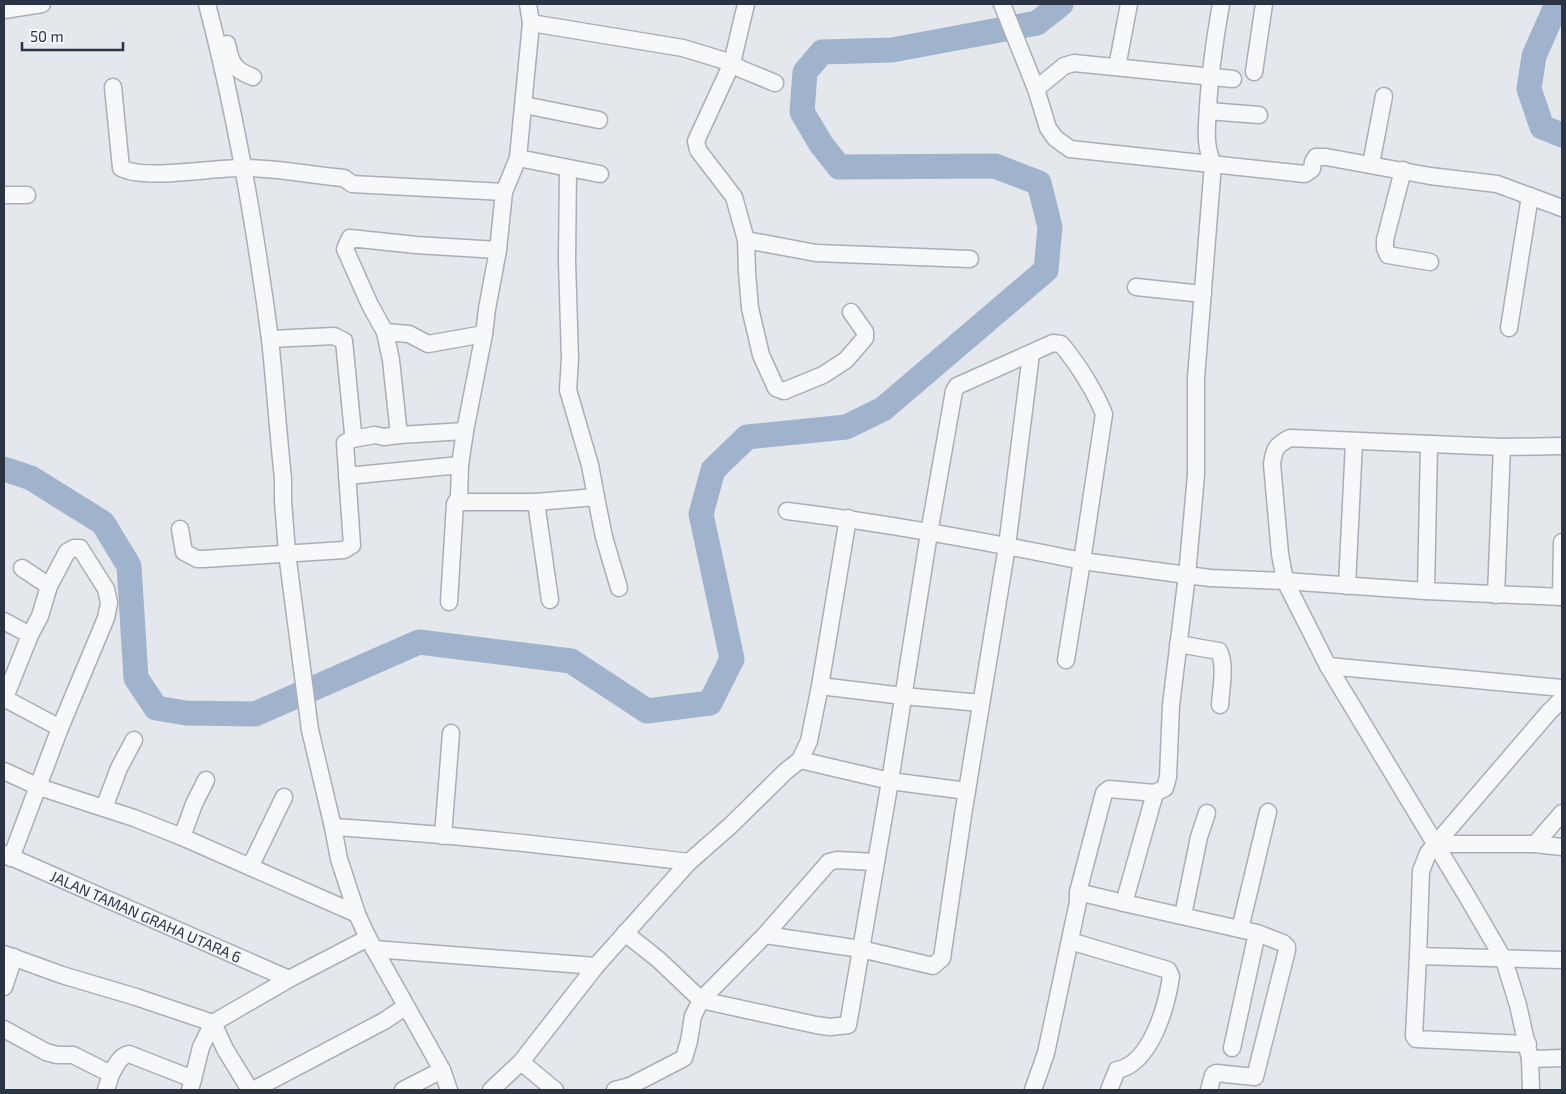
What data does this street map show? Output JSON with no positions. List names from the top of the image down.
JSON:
{
  "streets": {
    "street": ["JALAN TAMAN GRAHA UTARA 6"]
  },
  "scale_bar": "50 m"
}
